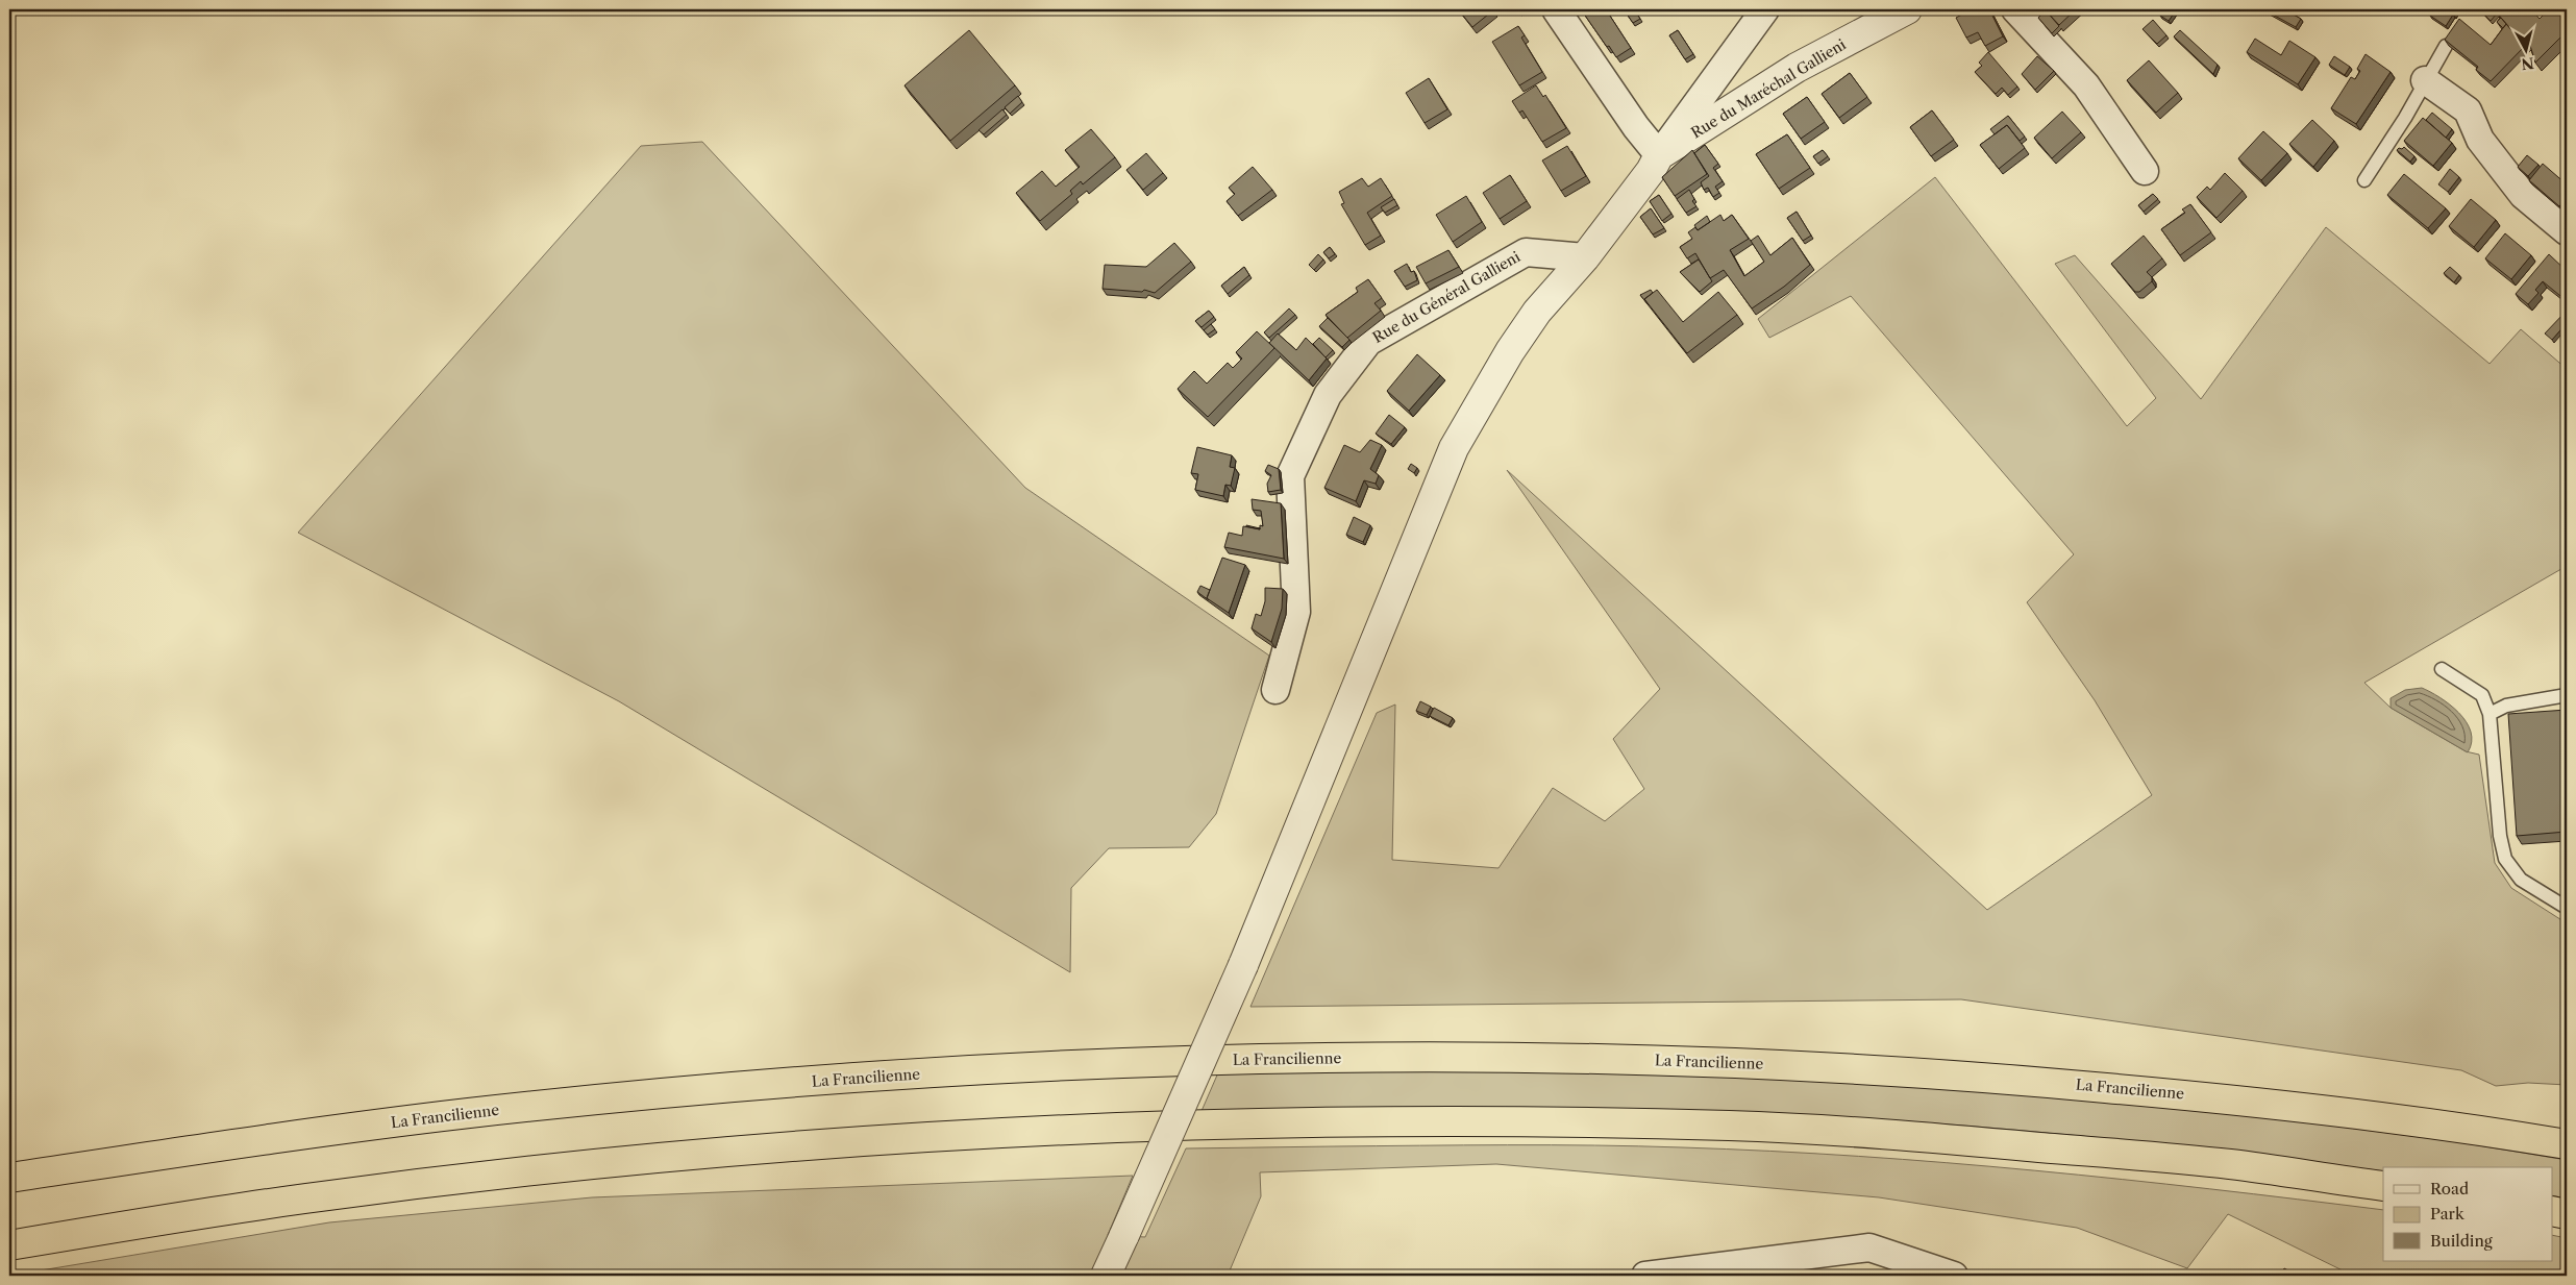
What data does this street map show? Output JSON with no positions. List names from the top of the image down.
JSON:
{
  "streets": {
    "highway": ["La Francilienne"],
    "street": ["Rue du Maréchal Gallieni", "Rue du Général Gallieni"]
  },
  "legend": ["Road", "Park", "Building"],
  "north": "bottom"
}
